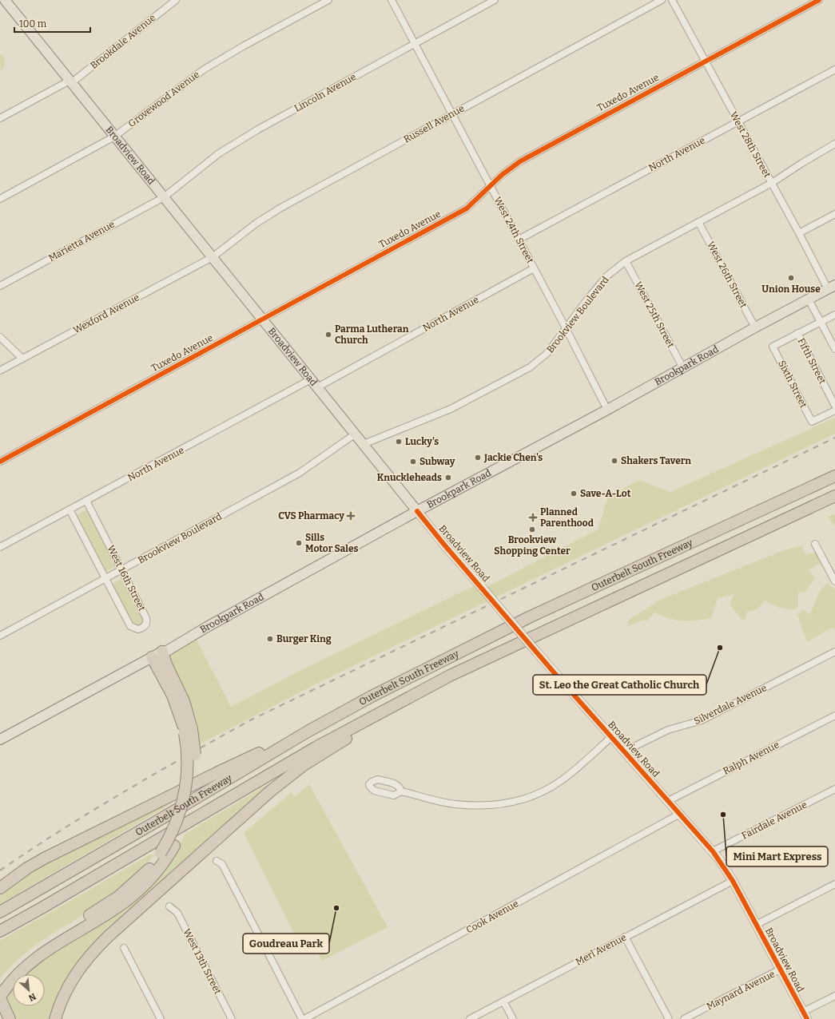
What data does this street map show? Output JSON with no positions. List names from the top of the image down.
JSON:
{
  "streets": {
    "highway": ["Outerbelt South Freeway"],
    "main road": ["Broadview Road", "Brookpark Road"],
    "street": [
      "Brookdale Avenue",
      "Lincoln Avenue",
      "Tuxedo Avenue",
      "Grovewood Avenue",
      "Russell Avenue",
      "West 28th Street",
      "North Avenue",
      "West 24th Street",
      "Marietta Avenue",
      "West 26th Street",
      "Wexford Avenue",
      "Brookview Boulevard",
      "West 25th Street",
      "Fifth Street",
      "Sixth Street",
      "West 16th Street",
      "Silverdale Avenue",
      "Ralph Avenue",
      "Fairdale Avenue",
      "Cook Avenue",
      "Merl Avenue",
      "West 13th Street",
      "Maynard Avenue"
    ]
  },
  "crossings": [
    ["Brookdale Avenue", "Broadview Road"],
    ["Lincoln Avenue", "Broadview Road"],
    ["Lincoln Avenue", "West 24th Street"],
    ["Lincoln Avenue", "Marietta Avenue"],
    ["Tuxedo Avenue", "West 28th Street"],
    ["Tuxedo Avenue", "Broadview Road"],
    ["Tuxedo Avenue", "West 24th Street"],
    ["Grovewood Avenue", "Broadview Road"],
    ["Russell Avenue", "Broadview Road"],
    ["Russell Avenue", "West 24th Street"],
    ["Russell Avenue", "Wexford Avenue"],
    ["West 28th Street", "North Avenue"],
    ["West 28th Street", "Brookview Boulevard"],
    ["West 28th Street", "Brookpark Road"],
    ["North Avenue", "Broadview Road"],
    ["North Avenue", "West 24th Street"],
    ["North Avenue", "West 16th Street"],
    ["Broadview Road", "Marietta Avenue"],
    ["Broadview Road", "Wexford Avenue"],
    ["Broadview Road", "Brookview Boulevard"],
    ["Broadview Road", "Brookpark Road"],
    ["Broadview Road", "Silverdale Avenue"],
    ["Broadview Road", "Ralph Avenue"],
    ["Broadview Road", "Fairdale Avenue"],
    ["Broadview Road", "Cook Avenue"],
    ["Broadview Road", "Merl Avenue"],
    ["Broadview Road", "Maynard Avenue"],
    ["West 24th Street", "Brookview Boulevard"],
    ["West 24th Street", "Brookpark Road"],
    ["West 26th Street", "Brookview Boulevard"],
    ["West 26th Street", "Brookpark Road"],
    ["Brookview Boulevard", "West 25th Street"],
    ["Brookview Boulevard", "West 16th Street"],
    ["West 25th Street", "Brookpark Road"],
    ["Fifth Street", "Sixth Street"]
  ],
  "places": {
    "other": [
      "Union House",
      "Parma Lutheran Church",
      "Lucky's",
      "Jackie Chen's",
      "Shakers Tavern",
      "Subway",
      "Knuckleheads",
      "Save-A-Lot",
      "Brookview Shopping Center",
      "Sills Motor Sales",
      "Burger King",
      "St. Leo the Great Catholic Church",
      "Mini Mart Express",
      "Goudreau Park"
    ],
    "health": ["CVS Pharmacy", "Planned Parenthood"]
  },
  "scale_bar": "100 m",
  "north": "bottom right"
}
